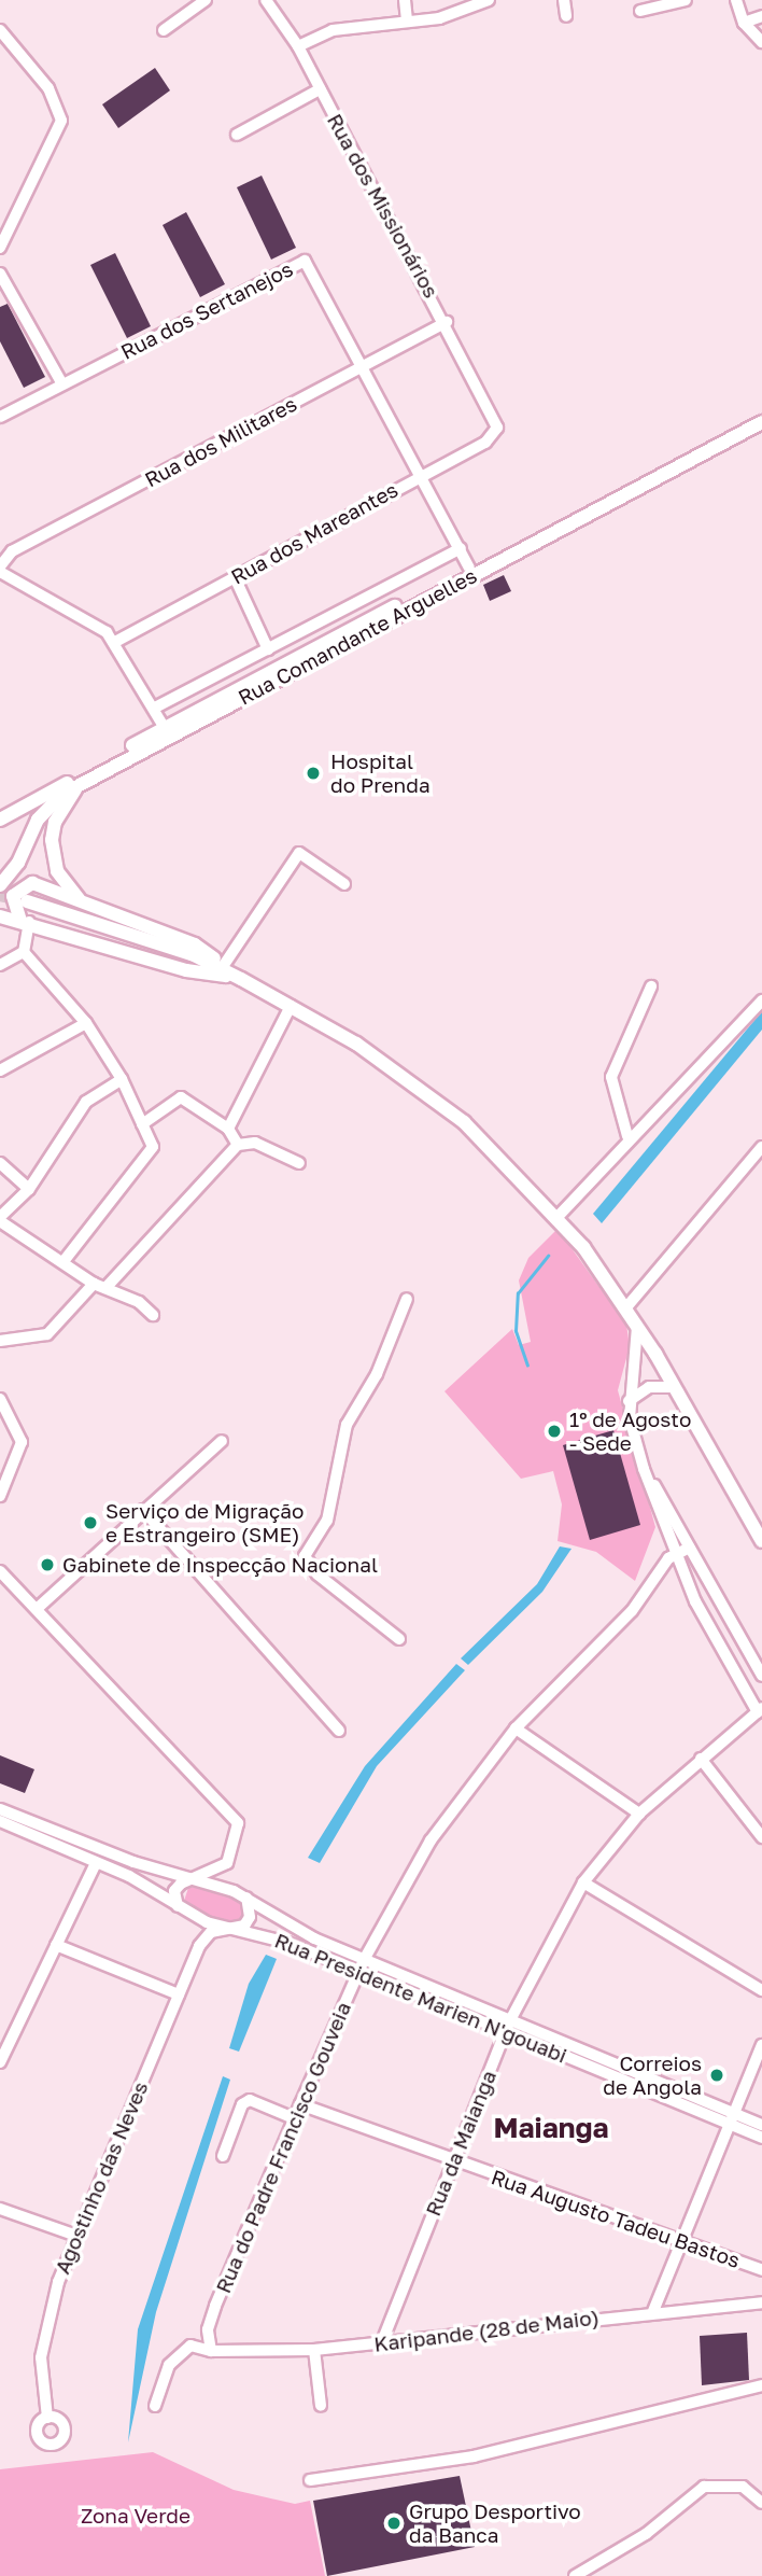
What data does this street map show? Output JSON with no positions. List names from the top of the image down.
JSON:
{
  "streets": {
    "main road": ["Rua Comandante Arguelles"],
    "street": [
      "Rua dos Missionários",
      "Rua dos Sertanejos",
      "Rua dos Militares",
      "Rua dos Mareantes",
      "Rua Presidente Marien N'gouabi",
      "Rua da Maianga",
      "Rua do Padre Francisco Gouveia",
      "Agostinho das Neves",
      "Rua Augusto Tadeu Bastos",
      "Karipande (28 de Maio)"
    ]
  },
  "crossings": [
    ["Rua dos Missionários", "Rua dos Militares"],
    ["Rua dos Missionários", "Rua dos Mareantes"],
    ["Rua dos Sertanejos", "Rua dos Militares"],
    ["Rua dos Sertanejos", "Rua dos Mareantes"],
    ["Rua dos Sertanejos", "Rua Comandante Arguelles"],
    ["Rua Presidente Marien N'gouabi", "Rua da Maianga"],
    ["Rua Presidente Marien N'gouabi", "Rua do Padre Francisco Gouveia"],
    ["Rua da Maianga", "Rua Augusto Tadeu Bastos"],
    ["Rua da Maianga", "Karipande (28 de Maio)"],
    ["Rua do Padre Francisco Gouveia", "Rua Augusto Tadeu Bastos"],
    ["Rua do Padre Francisco Gouveia", "Karipande (28 de Maio)"]
  ],
  "districts": ["Maianga"],
  "parks": ["Zona Verde"],
  "places": [
    "Hospital do Prenda",
    "1º de Agosto - Sede",
    "Serviço de Migração e Estrangeiro (SME)",
    "Gabinete de Inspecção Nacional",
    "Correios de Angola",
    "Grupo Desportivo da Banca"
  ]
}
